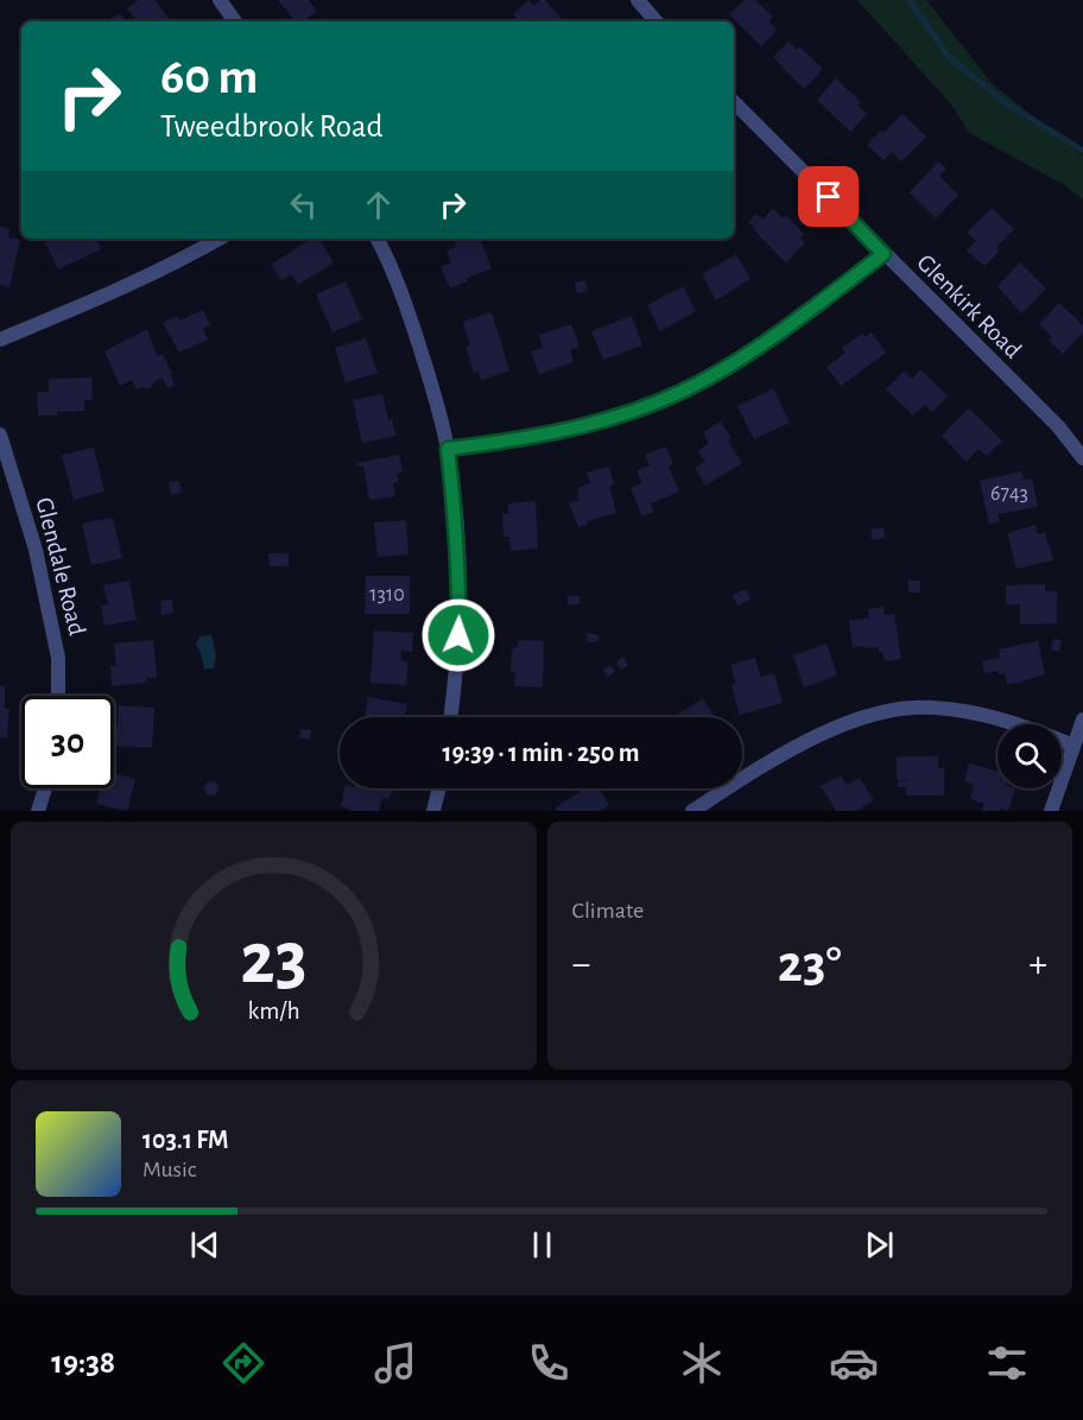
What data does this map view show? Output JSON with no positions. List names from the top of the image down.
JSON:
{
  "streets": {
    "street": ["Glenkirk Road", "Glendale Road"]
  },
  "house_numbers": ["6743", "1310"],
  "page": {
    "turn": ["60 m", "Tweedbrook Road"],
    "limit": "30",
    "trip": "19:39 · 1 min · 250 m",
    "tile": "Climate",
    "heat": ["−", "23°", "+"],
    "song": ["103.1 FM", "Music"],
    "tabs": "19:38",
    "gauge": ["23", "km/h"]
  }
}
